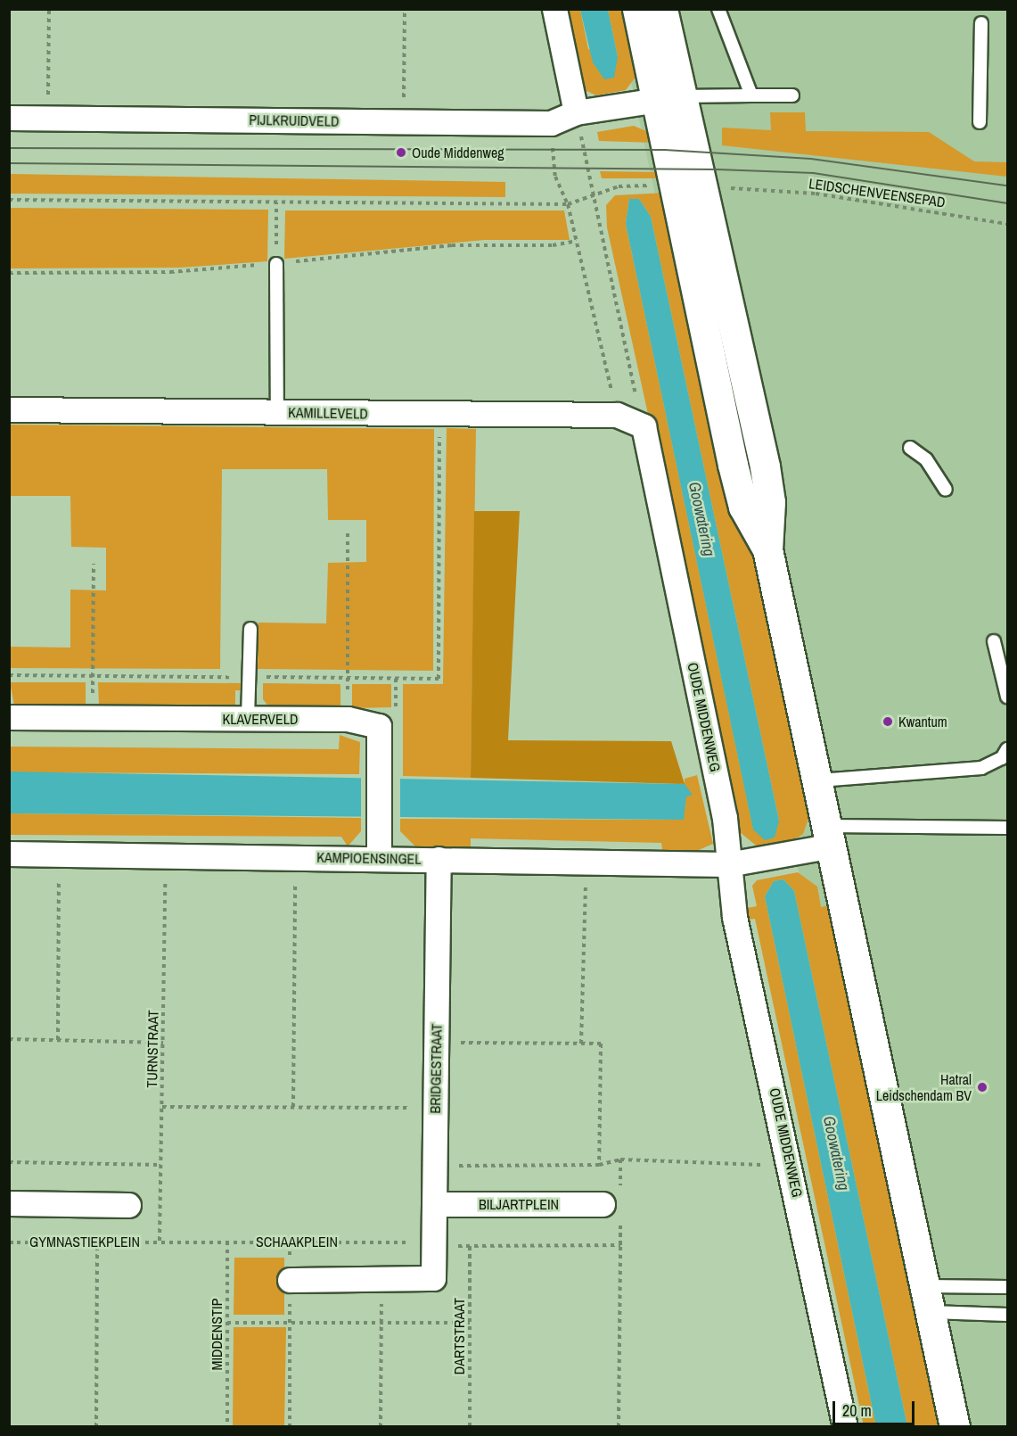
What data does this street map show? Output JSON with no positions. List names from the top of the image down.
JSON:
{
  "streets": {
    "street": [
      "PIJLKRUIDVELD",
      "KAMILLEVELD",
      "OUDE MIDDENWEG",
      "KLAVERVELD",
      "KAMPIOENSINGEL",
      "BRIDGESTRAAT",
      "BILJARTPLEIN"
    ],
    "path": [
      "LEIDSCHENVEENSEPAD",
      "TURNSTRAAT",
      "GYMNASTIEKPLEIN",
      "SCHAAKPLEIN",
      "MIDDENSTIP",
      "DARTSTRAAT"
    ]
  },
  "crossings": [
    ["KAMILLEVELD", "OUDE MIDDENWEG"],
    ["OUDE MIDDENWEG", "KAMPIOENSINGEL"],
    ["KLAVERVELD", "KAMPIOENSINGEL"],
    ["KAMPIOENSINGEL", "TURNSTRAAT"],
    ["KAMPIOENSINGEL", "BRIDGESTRAAT"],
    ["TURNSTRAAT", "GYMNASTIEKPLEIN"],
    ["TURNSTRAAT", "SCHAAKPLEIN"],
    ["BRIDGESTRAAT", "BILJARTPLEIN"],
    ["BRIDGESTRAAT", "SCHAAKPLEIN"],
    ["GYMNASTIEKPLEIN", "SCHAAKPLEIN"],
    ["SCHAAKPLEIN", "MIDDENSTIP"]
  ],
  "water": ["Goowatering"],
  "places": ["Oude Middenweg", "Kwantum", "Hatral Leidschendam BV"],
  "scale_bar": "20 m"
}
